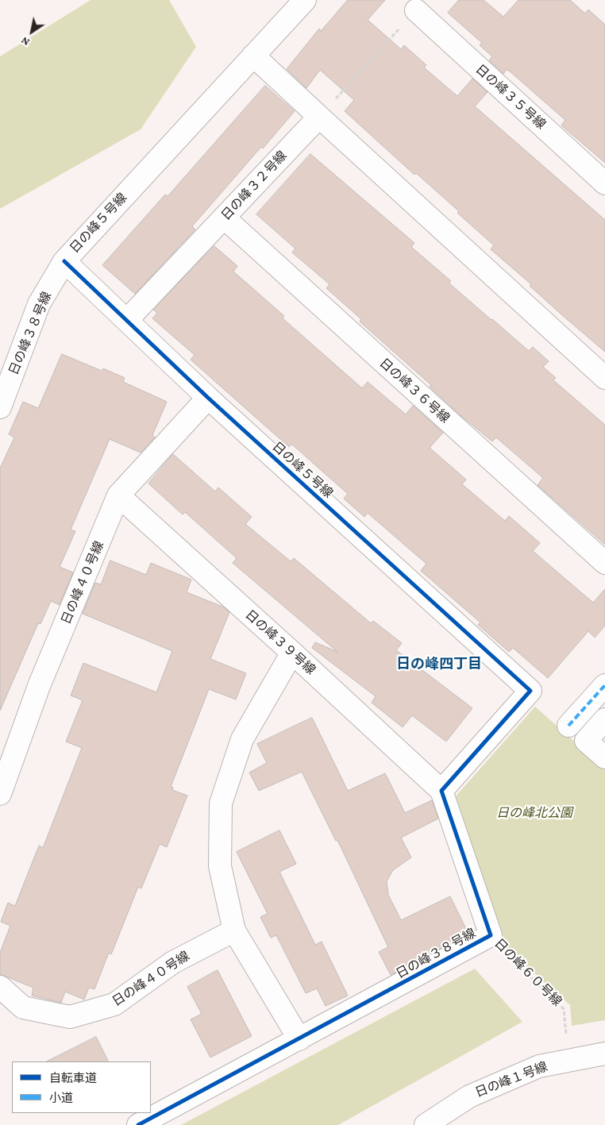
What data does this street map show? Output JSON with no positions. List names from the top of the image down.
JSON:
{
  "streets": {
    "street": [
      "日の峰３５号線",
      "日の峰３２号線",
      "日の峰５号線",
      "日の峰３８号線",
      "日の峰３６号線",
      "日の峰４０号線",
      "日の峰３９号線",
      "日の峰１号線"
    ],
    "path": ["日の峰６０号線"]
  },
  "crossings": [
    ["日の峰３２号線", "日の峰５号線"],
    ["日の峰３２号線", "日の峰３６号線"],
    ["日の峰５号線", "日の峰３８号線"],
    ["日の峰５号線", "日の峰４０号線"],
    ["日の峰５号線", "日の峰３９号線"],
    ["日の峰３８号線", "日の峰３９号線"],
    ["日の峰３８号線", "日の峰６０号線"],
    ["日の峰４０号線", "日の峰３９号線"]
  ],
  "districts": ["日の峰四丁目"],
  "parks": ["日の峰北公園"],
  "legend": ["自転車道", "小道"],
  "north": "bottom left"
}
